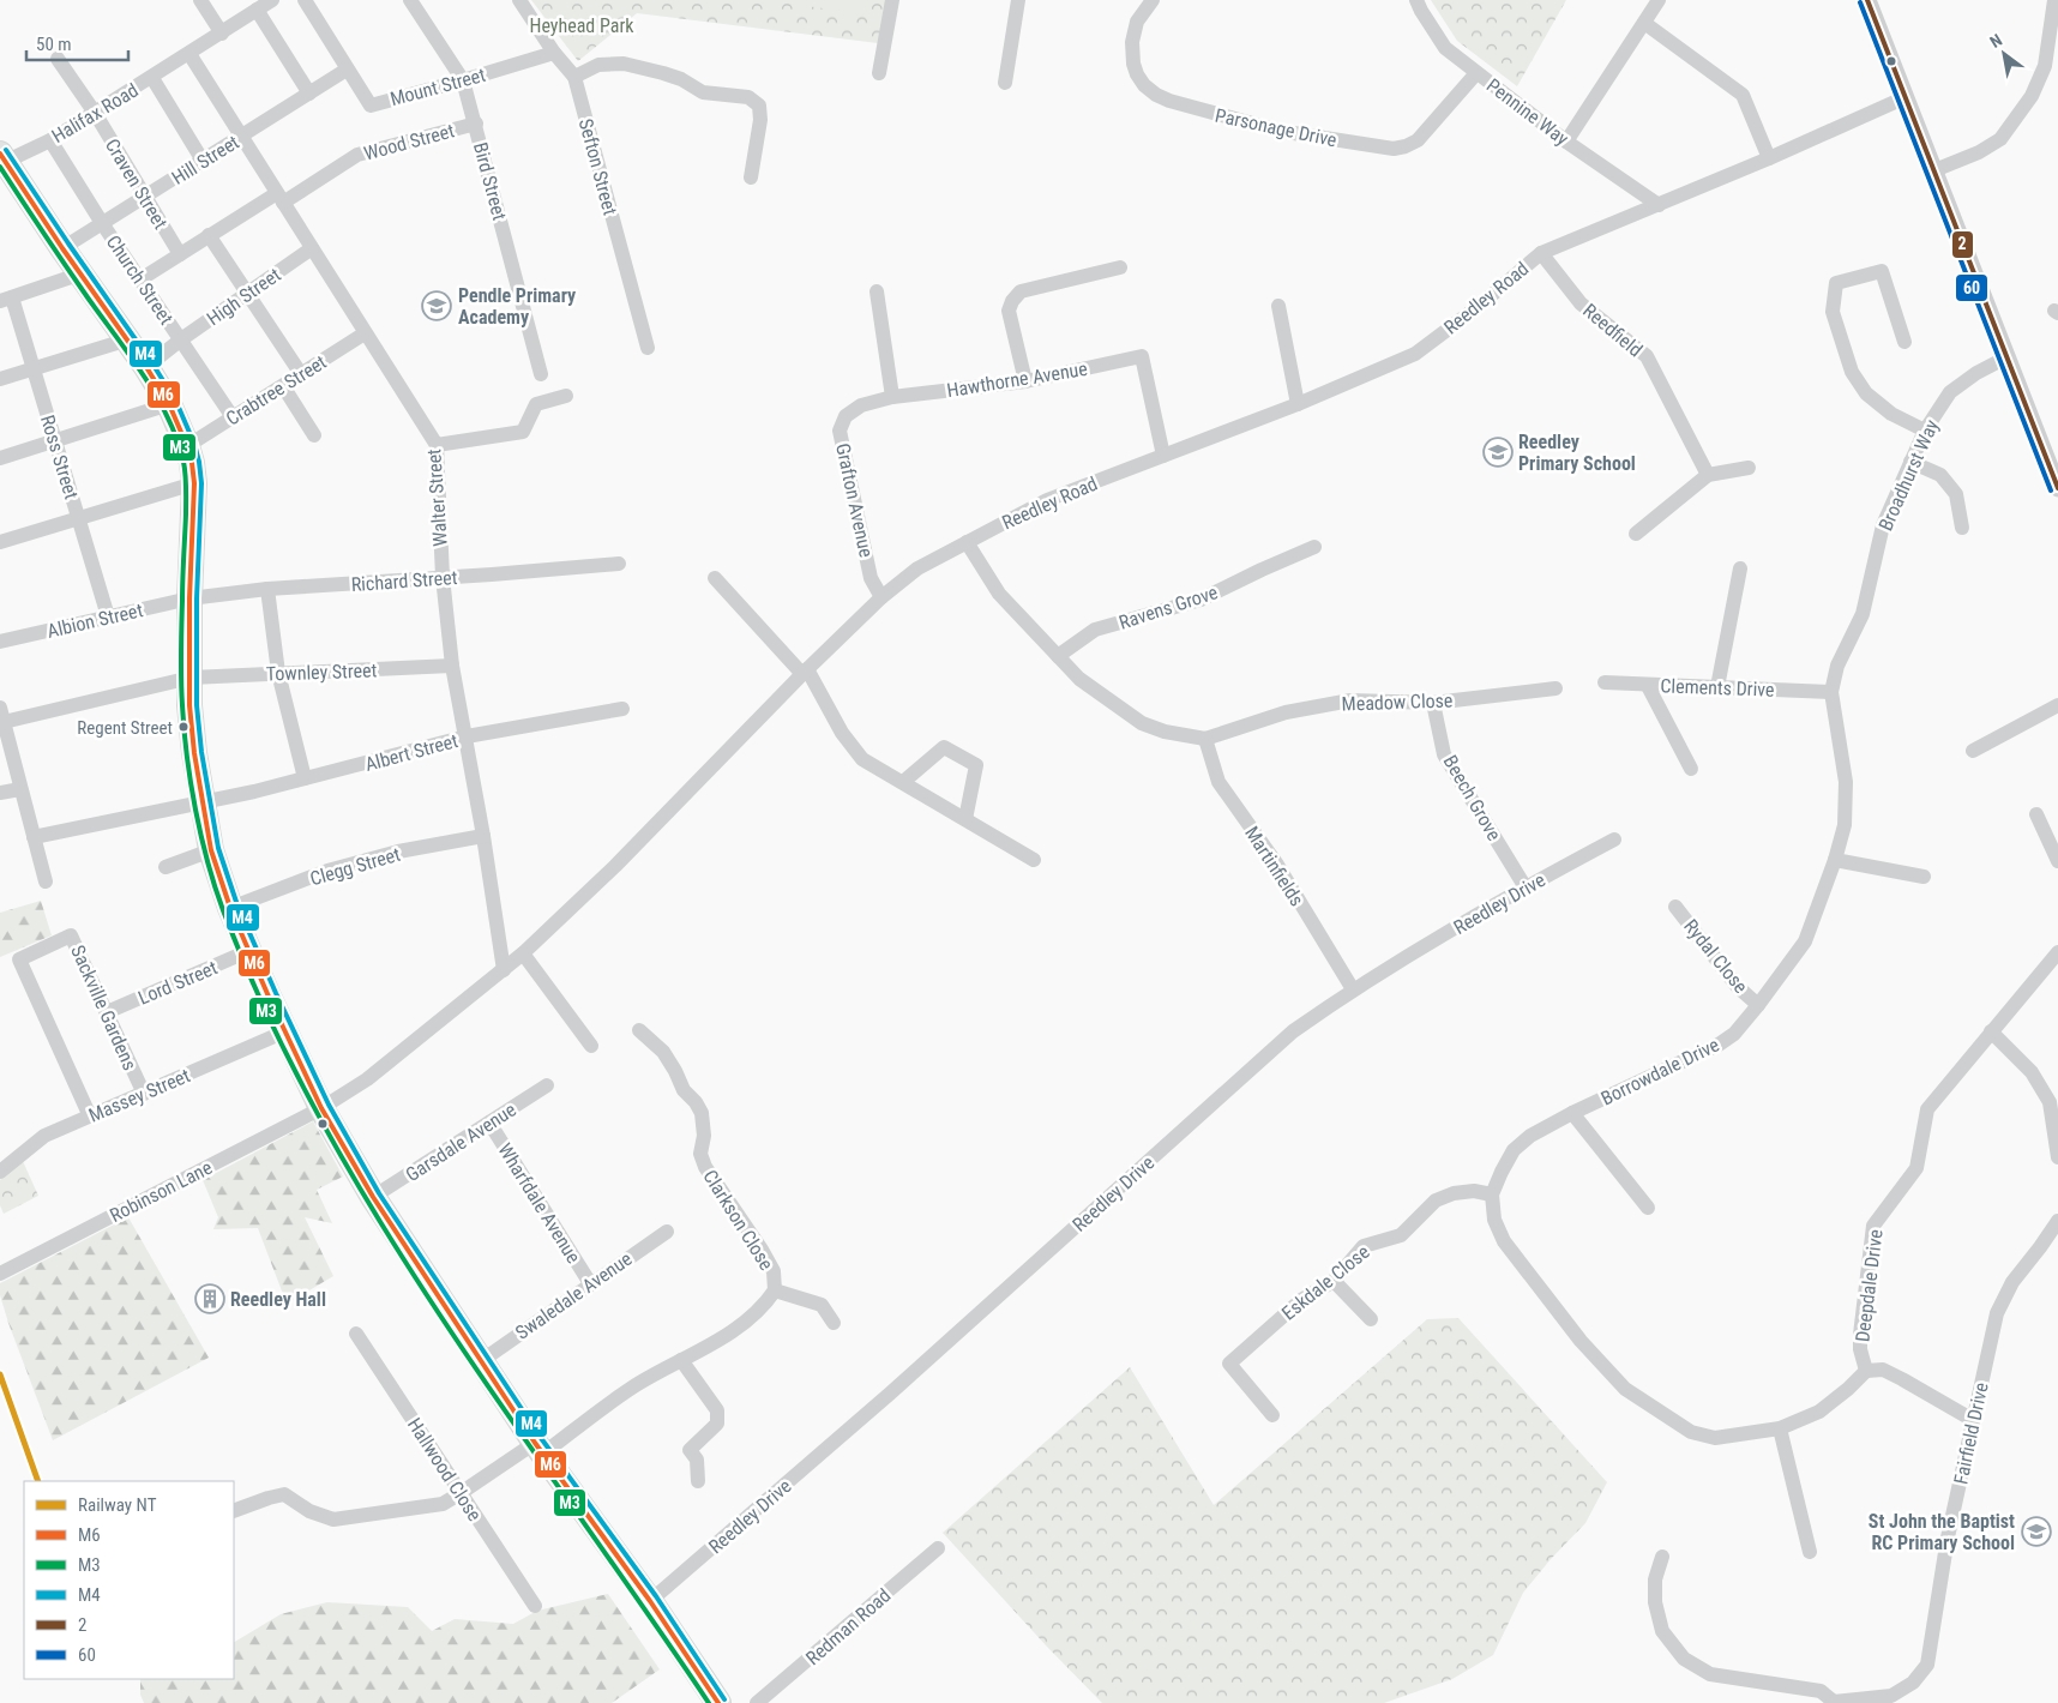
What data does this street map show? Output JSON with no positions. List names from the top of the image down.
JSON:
{
  "streets": {
    "street": [
      "Mount Street",
      "Pennine Way",
      "Halifax Road",
      "Parsonage Drive",
      "Wood Street",
      "Hill Street",
      "Sefton Street",
      "Bird Street",
      "Craven Street",
      "Church Street",
      "High Street",
      "Reedley Road",
      "Reedfield",
      "Hawthorne Avenue",
      "Crabtree Street",
      "Ross Street",
      "Broadhurst Way",
      "Walter Street",
      "Grafton Avenue",
      "Richard Street",
      "Ravens Grove",
      "Albion Street",
      "Townley Street",
      "Clements Drive",
      "Meadow Close",
      "Albert Street",
      "Beech Grove",
      "Clegg Street",
      "Martinfields",
      "Reedley Drive",
      "Rydal Close",
      "Lord Street",
      "Sackville Gardens",
      "Borrowdale Drive",
      "Massey Street",
      "Garsdale Avenue",
      "Robinson Lane",
      "Wharfdale Avenue",
      "Clarkson Close",
      "Eskdale Close",
      "Deepdale Drive",
      "Swaledale Avenue",
      "Fairfield Drive",
      "Hallwood Close",
      "Redman Road"
    ]
  },
  "crossings": [
    ["Mount Street", "Hill Street"],
    ["Mount Street", "Sefton Street"],
    ["Mount Street", "Bird Street"],
    ["Pennine Way", "Parsonage Drive"],
    ["Pennine Way", "Reedley Road"],
    ["Halifax Road", "Craven Street"],
    ["Halifax Road", "Church Street"],
    ["Halifax Road", "Walter Street"],
    ["Wood Street", "Bird Street"],
    ["Wood Street", "Craven Street"],
    ["Wood Street", "Church Street"],
    ["Wood Street", "Walter Street"],
    ["Hill Street", "Craven Street"],
    ["Hill Street", "Church Street"],
    ["Hill Street", "Walter Street"],
    ["Church Street", "High Street"],
    ["Church Street", "Crabtree Street"],
    ["High Street", "Walter Street"],
    ["Reedley Road", "Reedfield"],
    ["Reedley Road", "Hawthorne Avenue"],
    ["Reedley Road", "Walter Street"],
    ["Reedley Road", "Grafton Avenue"],
    ["Reedley Road", "Meadow Close"],
    ["Reedley Road", "Robinson Lane"],
    ["Hawthorne Avenue", "Grafton Avenue"],
    ["Crabtree Street", "Walter Street"],
    ["Ross Street", "Albion Street"],
    ["Broadhurst Way", "Clements Drive"],
    ["Broadhurst Way", "Borrowdale Drive"],
    ["Walter Street", "Richard Street"],
    ["Walter Street", "Townley Street"],
    ["Walter Street", "Albert Street"],
    ["Walter Street", "Clegg Street"],
    ["Richard Street", "Albion Street"],
    ["Ravens Grove", "Meadow Close"],
    ["Clements Drive", "Borrowdale Drive"],
    ["Meadow Close", "Beech Grove"],
    ["Meadow Close", "Martinfields"],
    ["Beech Grove", "Reedley Drive"],
    ["Martinfields", "Reedley Drive"],
    ["Rydal Close", "Borrowdale Drive"],
    ["Lord Street", "Sackville Gardens"],
    ["Sackville Gardens", "Massey Street"],
    ["Borrowdale Drive", "Eskdale Close"],
    ["Borrowdale Drive", "Deepdale Drive"],
    ["Garsdale Avenue", "Wharfdale Avenue"],
    ["Wharfdale Avenue", "Swaledale Avenue"],
    ["Eskdale Close", "Deepdale Drive"]
  ],
  "parks": ["Heyhead Park"],
  "places": {
    "school or university": ["Pendle Primary Academy", "Reedley Primary School", "St John the Baptist RC Primary School"],
    "other": ["Regent Street"],
    "building": ["Reedley Hall"]
  },
  "lines": [
    "transit line 2",
    "transit line 60",
    "transit line M4",
    "transit line M6",
    "transit line M3",
    "rail line NT"
  ],
  "legend": [
    "Railway NT",
    "M6",
    "M3",
    "M4",
    "2",
    "60"
  ],
  "scale_bar": "50 m",
  "north": "top left"
}
